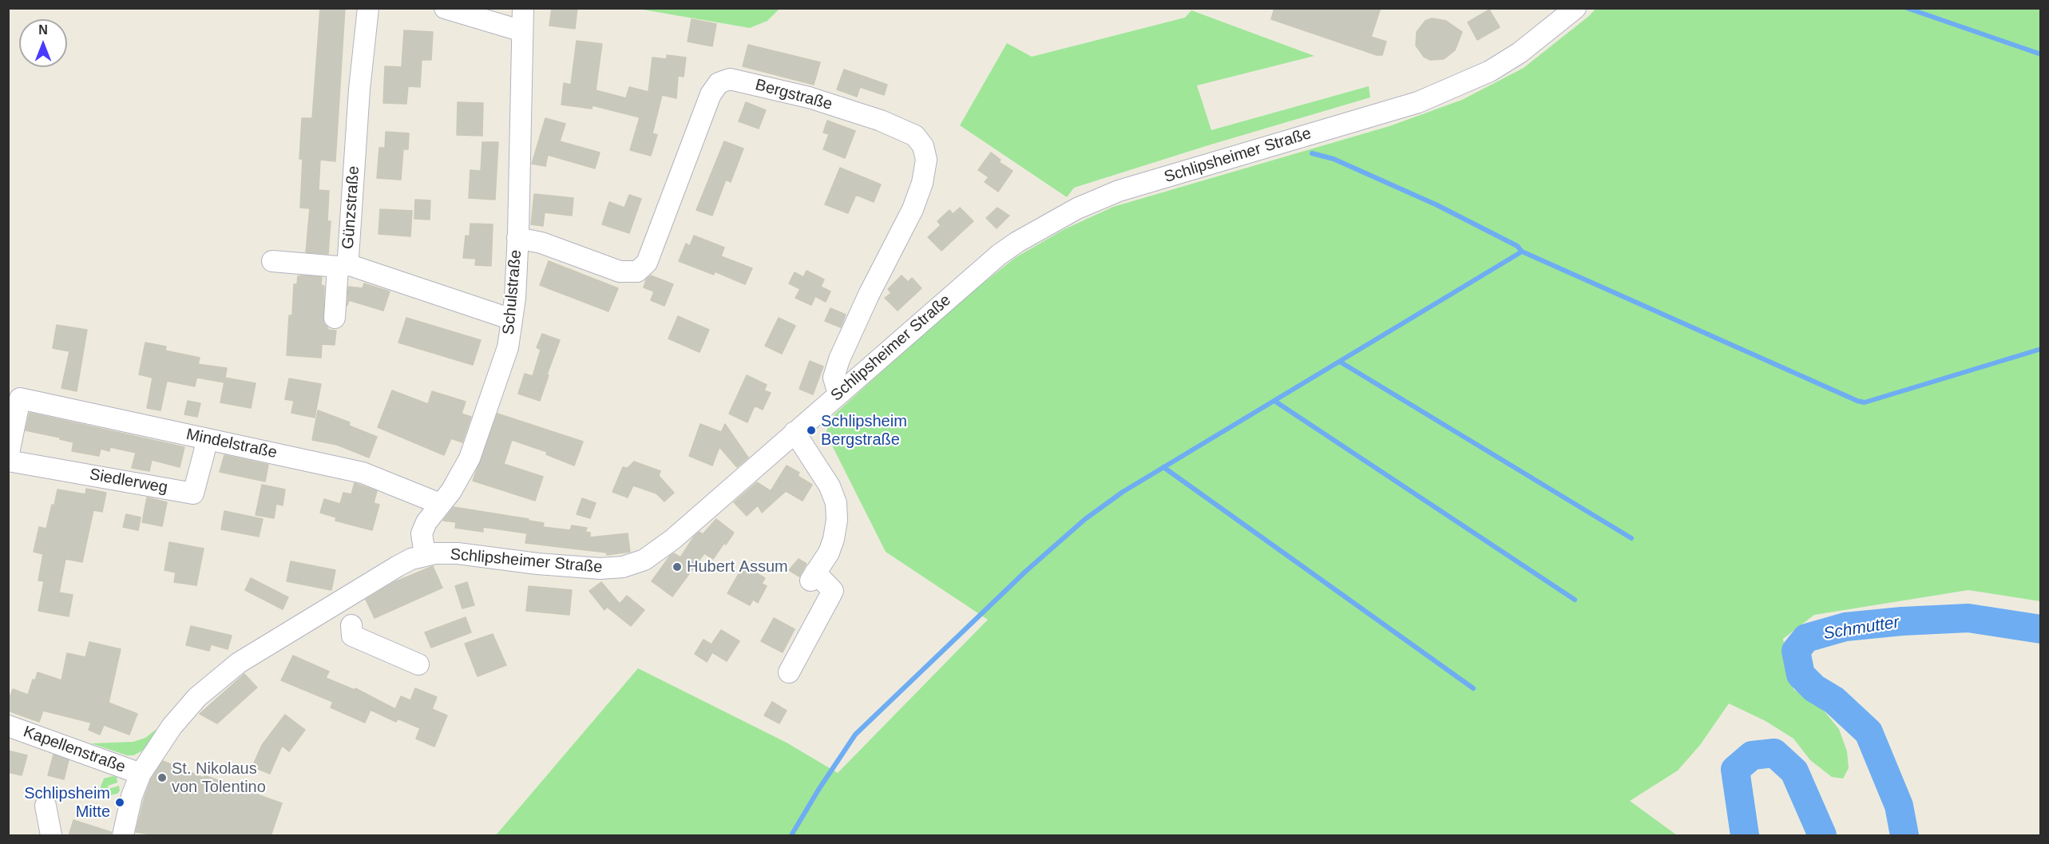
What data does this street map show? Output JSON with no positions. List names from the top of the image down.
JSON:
{
  "streets": {
    "street": [
      "Bergstraße",
      "Schlipsheimer Straße",
      "Günzstraße",
      "Schulstraße",
      "Mindelstraße",
      "Siedlerweg",
      "Kapellenstraße"
    ]
  },
  "crossings": [
    ["Bergstraße", "Schlipsheimer Straße"],
    ["Bergstraße", "Schulstraße"],
    ["Schlipsheimer Straße", "Schulstraße"],
    ["Schlipsheimer Straße", "Kapellenstraße"],
    ["Günzstraße", "Schulstraße"],
    ["Schulstraße", "Mindelstraße"],
    ["Mindelstraße", "Siedlerweg"]
  ],
  "water": ["Schmutter"],
  "places": [
    "Schlipsheim Bergstraße",
    "Hubert Assum",
    "St. Nikolaus von Tolentino",
    "Schlipsheim Mitte"
  ],
  "north": "top"
}
